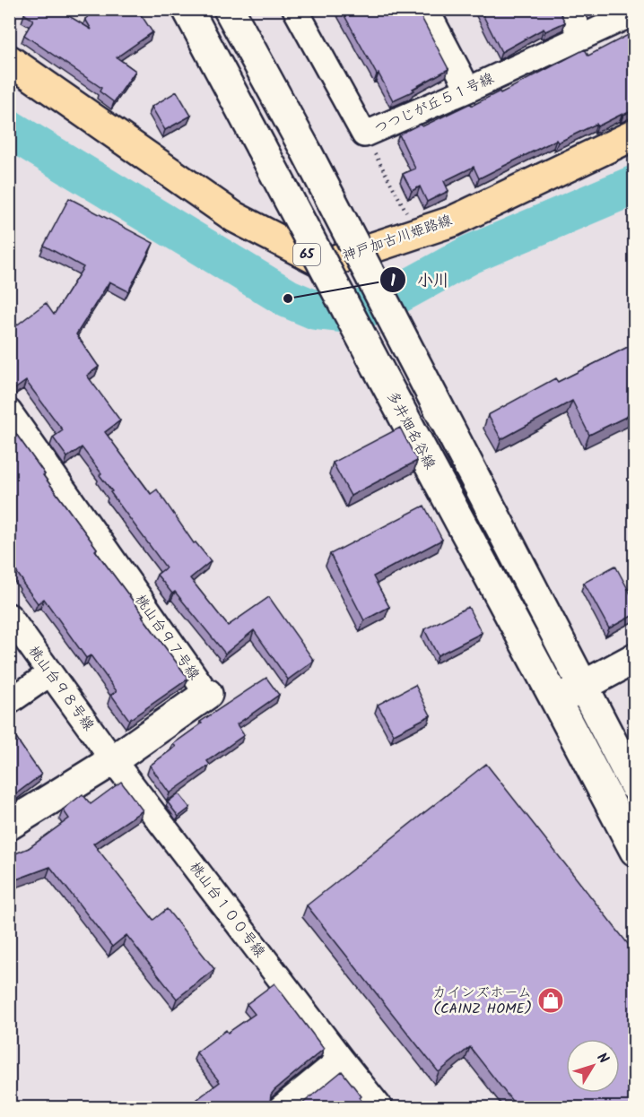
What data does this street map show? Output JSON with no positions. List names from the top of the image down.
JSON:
{
  "streets": {
    "main road": ["神戸加古川姫路線", "65"],
    "street": [
      "つつじが丘５１号線",
      "多井畑名谷線",
      "桃山台９７号線",
      "桃山台９８号線",
      "桃山台１００号線"
    ]
  },
  "crossings": [
    ["桃山台９７号線", "桃山台９８号線"],
    ["桃山台９７号線", "桃山台１００号線"],
    ["桃山台９８号線", "桃山台１００号線"]
  ],
  "places": {
    "other": ["小川"],
    "shop": ["カインズホーム (CAINZ HOME)"]
  },
  "north": "top right"
}
